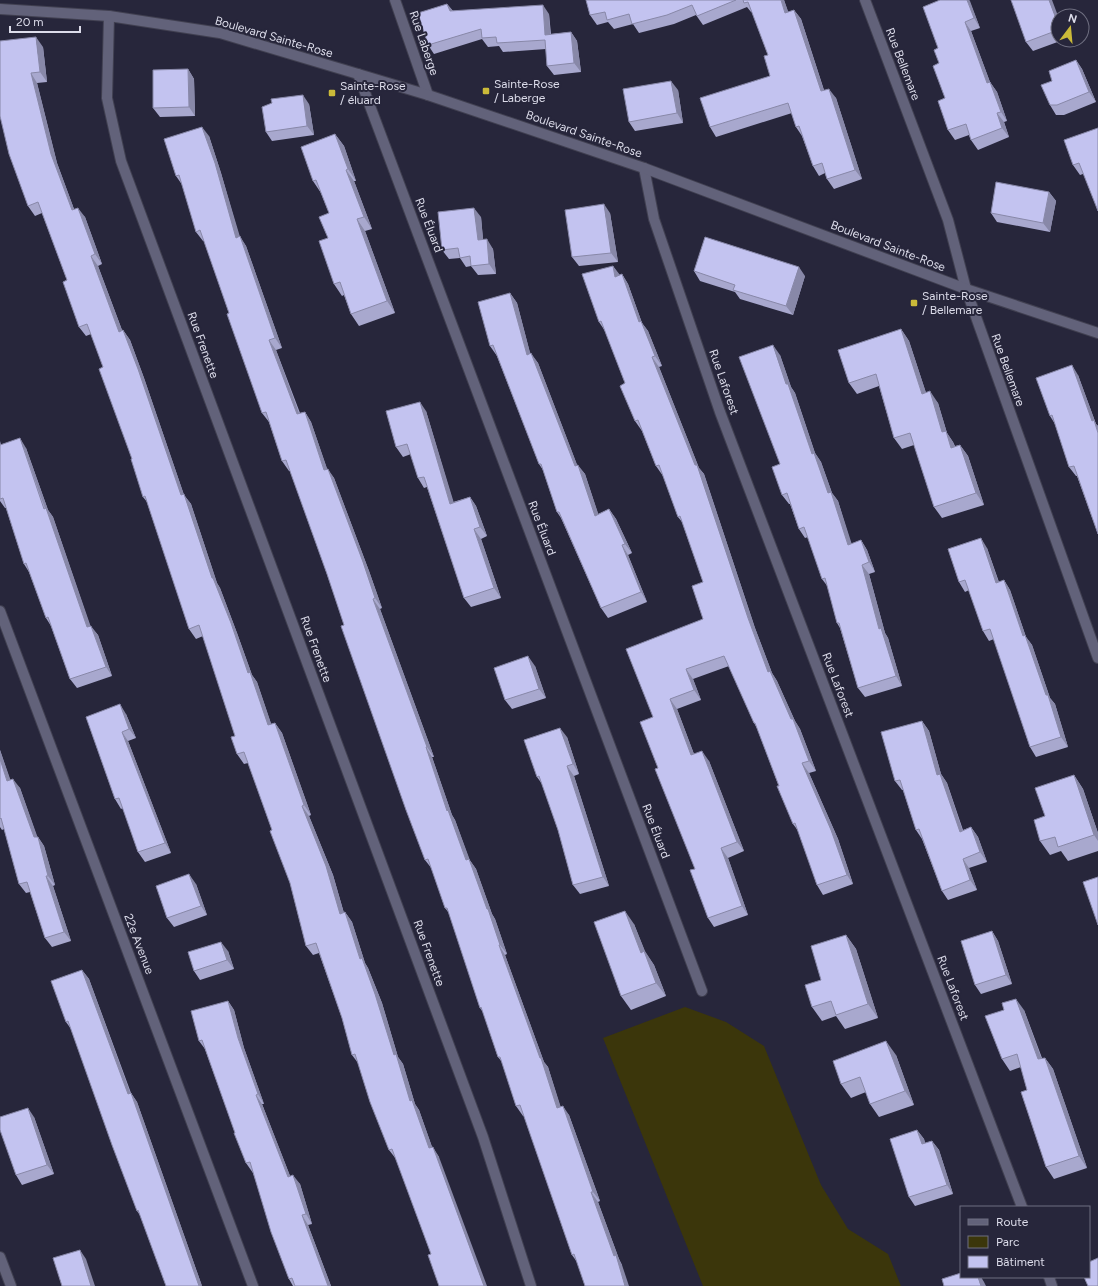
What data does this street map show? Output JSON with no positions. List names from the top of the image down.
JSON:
{
  "streets": {
    "street": [
      "Boulevard Sainte-Rose",
      "Rue Laberge",
      "Rue Bellemare",
      "Rue Éluard",
      "Rue Frenette",
      "Rue Laforest",
      "22e Avenue"
    ]
  },
  "crossings": [
    ["Boulevard Sainte-Rose", "Rue Laberge"],
    ["Boulevard Sainte-Rose", "Rue Bellemare"],
    ["Boulevard Sainte-Rose", "Rue Éluard"],
    ["Boulevard Sainte-Rose", "Rue Frenette"],
    ["Boulevard Sainte-Rose", "Rue Laforest"]
  ],
  "places": {
    "transit": ["Sainte-Rose / Laberge", "Sainte-Rose / éluard", "Sainte-Rose / Bellemare"]
  },
  "legend": ["Route", "Parc", "Bâtiment"],
  "scale_bar": "20 m",
  "north": "top"
}
